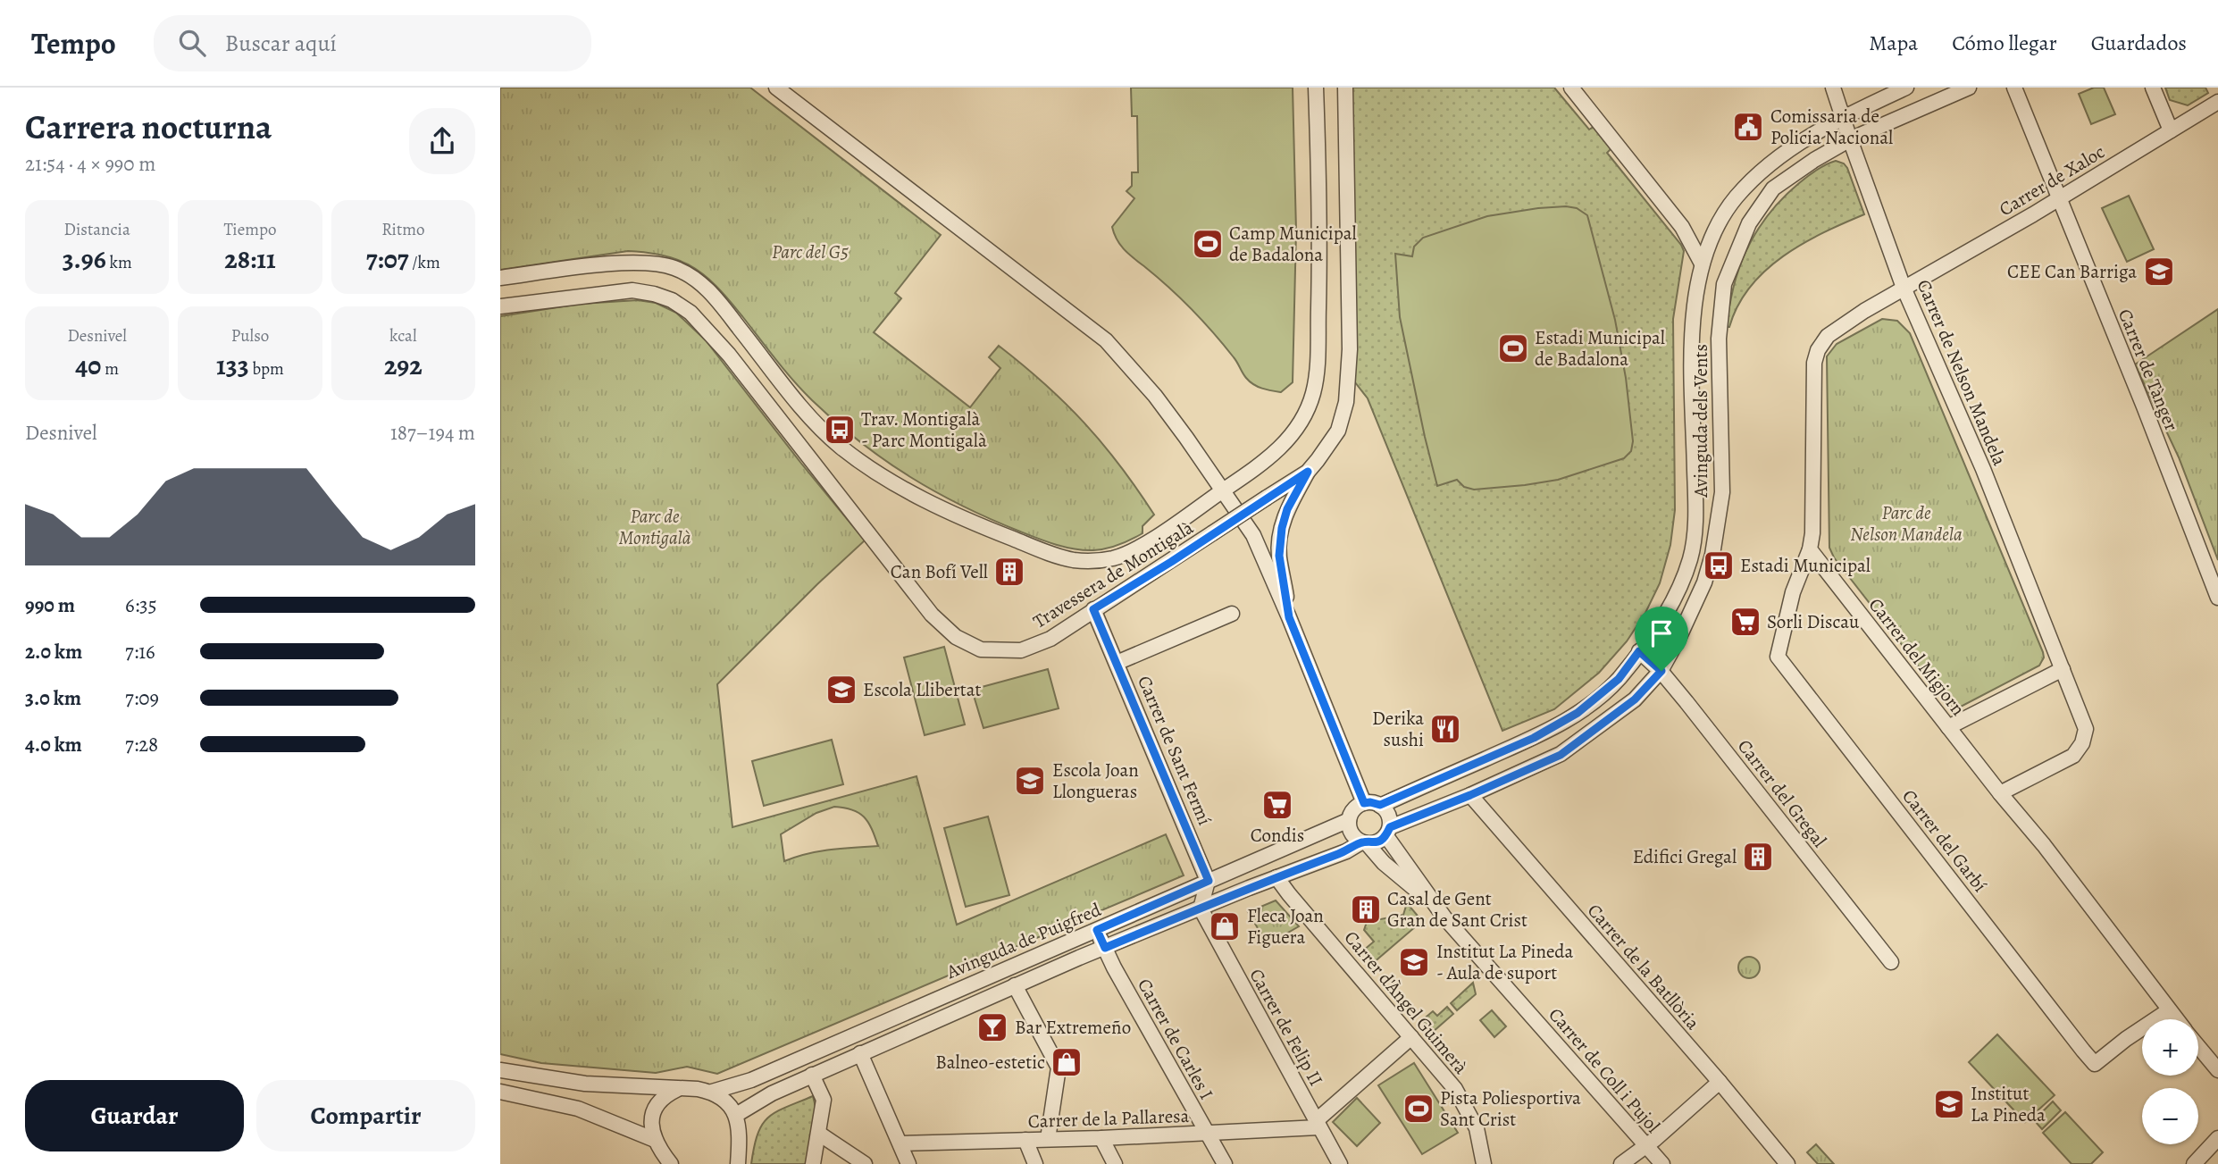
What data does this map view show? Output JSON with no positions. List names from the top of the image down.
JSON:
{
  "streets": {
    "street": [
      "Carrer de Xaloc",
      "Carrer de Tànger",
      "Carrer de Nelson Mandela",
      "Avinguda dels Vents",
      "Travessera de Montigalà",
      "Carrer del Migjorn",
      "Carrer de Sant Fermí",
      "Carrer del Gregal",
      "Carrer del Garbí",
      "Avinguda de Puigfred",
      "Carrer de la Batllòria",
      "Carrer d'Àngel Guimerà",
      "Carrer de Felip II",
      "Carrer de Carles I",
      "Carrer de Coll i Pujol",
      "Carrer de la Pallaresa"
    ]
  },
  "crossings": [
    ["Carrer de Xaloc", "Carrer de Tànger"],
    ["Carrer de Xaloc", "Carrer de Nelson Mandela"],
    ["Carrer de Nelson Mandela", "Avinguda dels Vents"],
    ["Carrer de Nelson Mandela", "Carrer del Migjorn"],
    ["Avinguda dels Vents", "Carrer del Gregal"],
    ["Avinguda dels Vents", "Avinguda de Puigfred"],
    ["Avinguda dels Vents", "Carrer de la Batllòria"],
    ["Avinguda dels Vents", "Carrer de Coll i Pujol"],
    ["Travessera de Montigalà", "Carrer de Sant Fermí"],
    ["Carrer del Migjorn", "Carrer del Garbí"],
    ["Carrer de Sant Fermí", "Avinguda de Puigfred"],
    ["Avinguda de Puigfred", "Carrer d'Àngel Guimerà"],
    ["Avinguda de Puigfred", "Carrer de Felip II"],
    ["Avinguda de Puigfred", "Carrer de Carles I"],
    ["Avinguda de Puigfred", "Carrer de Coll i Pujol"],
    ["Carrer de Felip II", "Carrer de la Pallaresa"],
    ["Carrer de Carles I", "Carrer de la Pallaresa"]
  ],
  "parks": ["Parc del G5", "Parc de Nelson Mandela", "Parc de Montigalà"],
  "places": {
    "public building": ["Comissaria de Policia Nacional"],
    "sports": ["Camp Municipal de Badalona", "Estadi Municipal de Badalona", "Pista Poliesportiva Sant Crist"],
    "school or university": [
      "CEE Can Barriga",
      "Escola Llibertat",
      "Escola Joan Llongueras",
      "Institut La Pineda - Aula de suport",
      "Institut La Pineda"
    ],
    "bus stop": ["Trav. Montigalà - Parc Montigalà", "Estadi Municipal"],
    "building": ["Can Bofí Vell", "Edifici Gregal", "Casal de Gent Gran de Sant Crist"],
    "supermarket": ["Sorli Discau", "Condis"],
    "restaurant": ["Derika sushi"],
    "shop": ["Fleca Joan Figuera", "Balneo-estetic"],
    "bar": ["Bar Extremeño"]
  },
  "page": {
    "header": "Tempo",
    "search": "Buscar aquí",
    "nav": ["Mapa", "Cómo llegar", "Guardados"],
    "heading": ["Carrera nocturna", "21:54 · 4 × 990 m"],
    "stats": [
      ["Distancia", "3.96 km"],
      ["Tiempo", "28:11"],
      ["Ritmo", "7:07 /km"],
      ["Desnivel", "40 m"],
      ["Pulso", "133 bpm"],
      ["kcal", "292"]
    ],
    "chart": ["Desnivel", "187–194 m"],
    "list": [
      {
        "name": "990 m",
        "note": "6:35"
      },
      {
        "name": "2.0 km",
        "note": "7:16"
      },
      {
        "name": "3.0 km",
        "note": "7:09"
      },
      {
        "name": "4.0 km",
        "note": "7:28"
      }
    ],
    "map_buttons": ["+", "−"],
    "buttons": ["Guardar", "Compartir"]
  }
}
